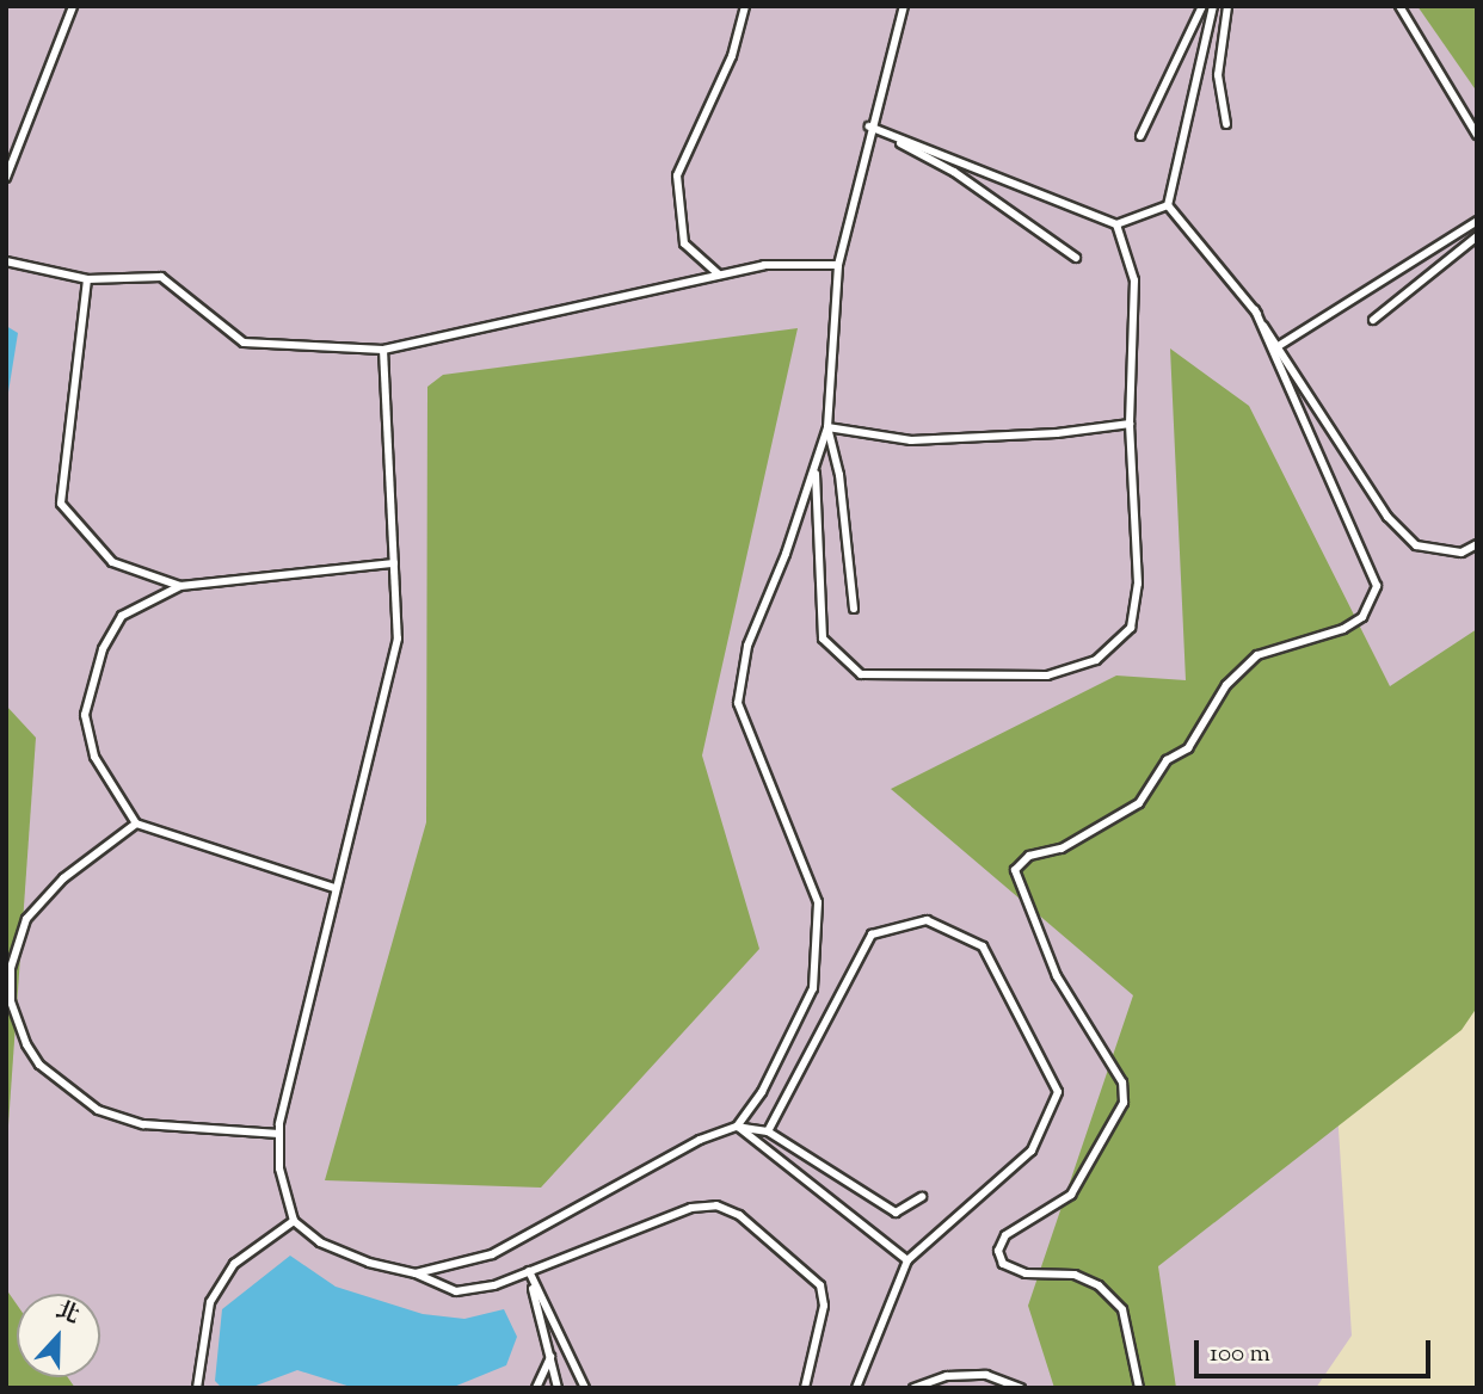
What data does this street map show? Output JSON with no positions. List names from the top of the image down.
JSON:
{
  "scale_bar": "100 m",
  "north": "top"
}
